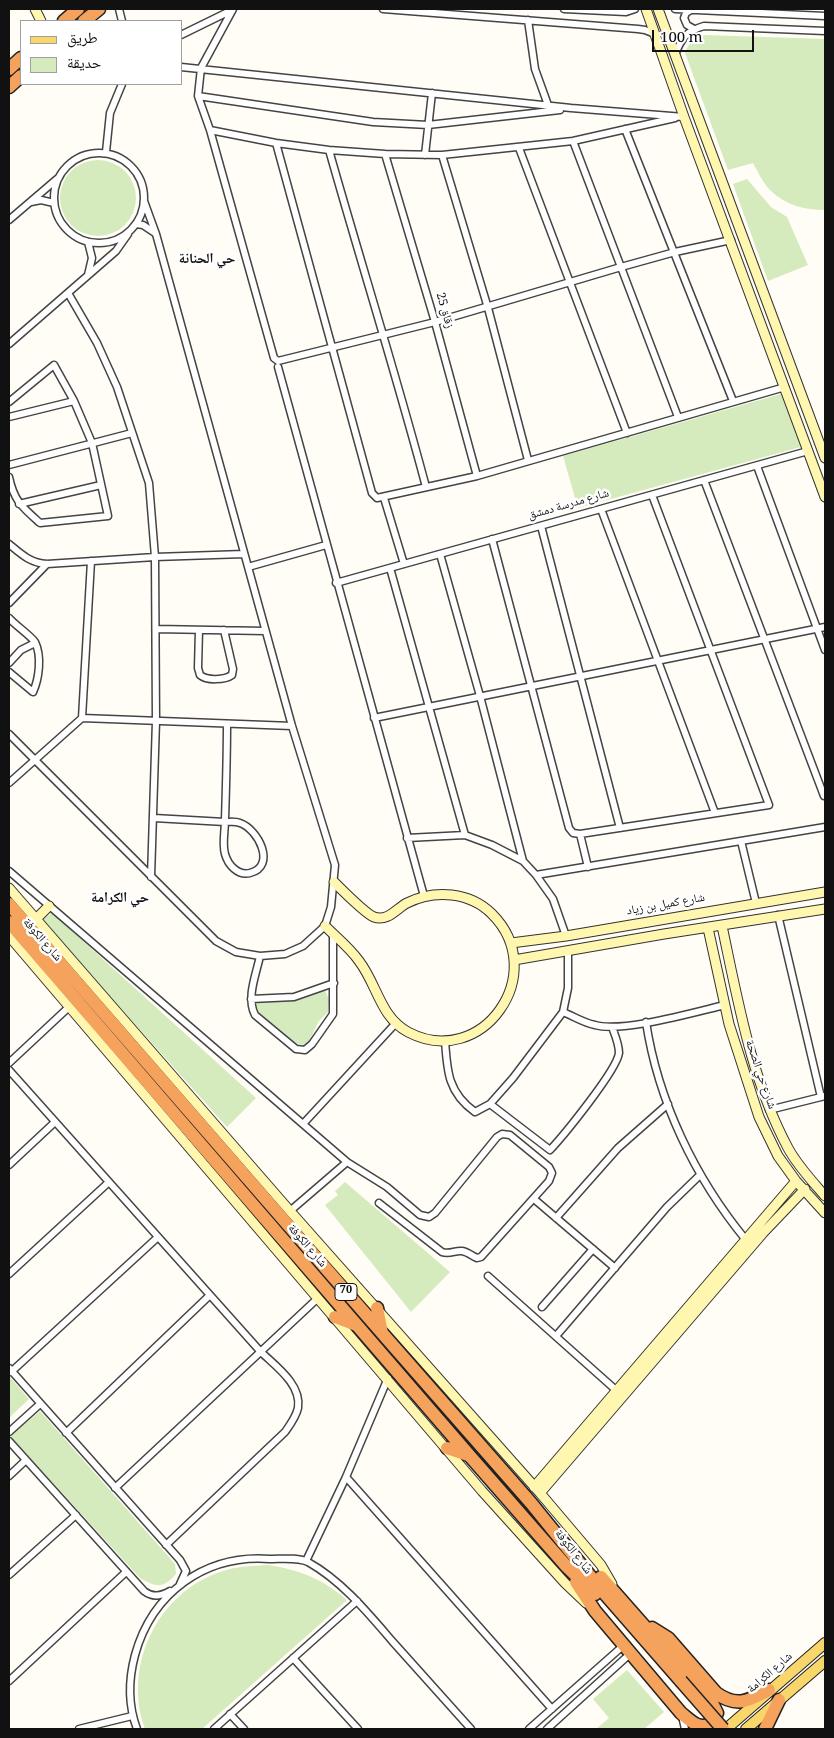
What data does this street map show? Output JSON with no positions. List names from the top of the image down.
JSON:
{
  "streets": {
    "highway": ["شارع الكوفة", "70"],
    "main road": ["شارع كميل بن زياد", "شارع حي الصحة", "شارع الكرامة"],
    "street": ["زقاق 25", "شارع مدرسة دمشق"]
  },
  "crossings": [
    ["شارع الكوفة", "70"],
    ["70", "شارع الكرامة"]
  ],
  "districts": ["حي الحنانة", "حي الكرامة"],
  "legend": ["طريق", "حديقة"],
  "scale_bar": "100 m"
}
